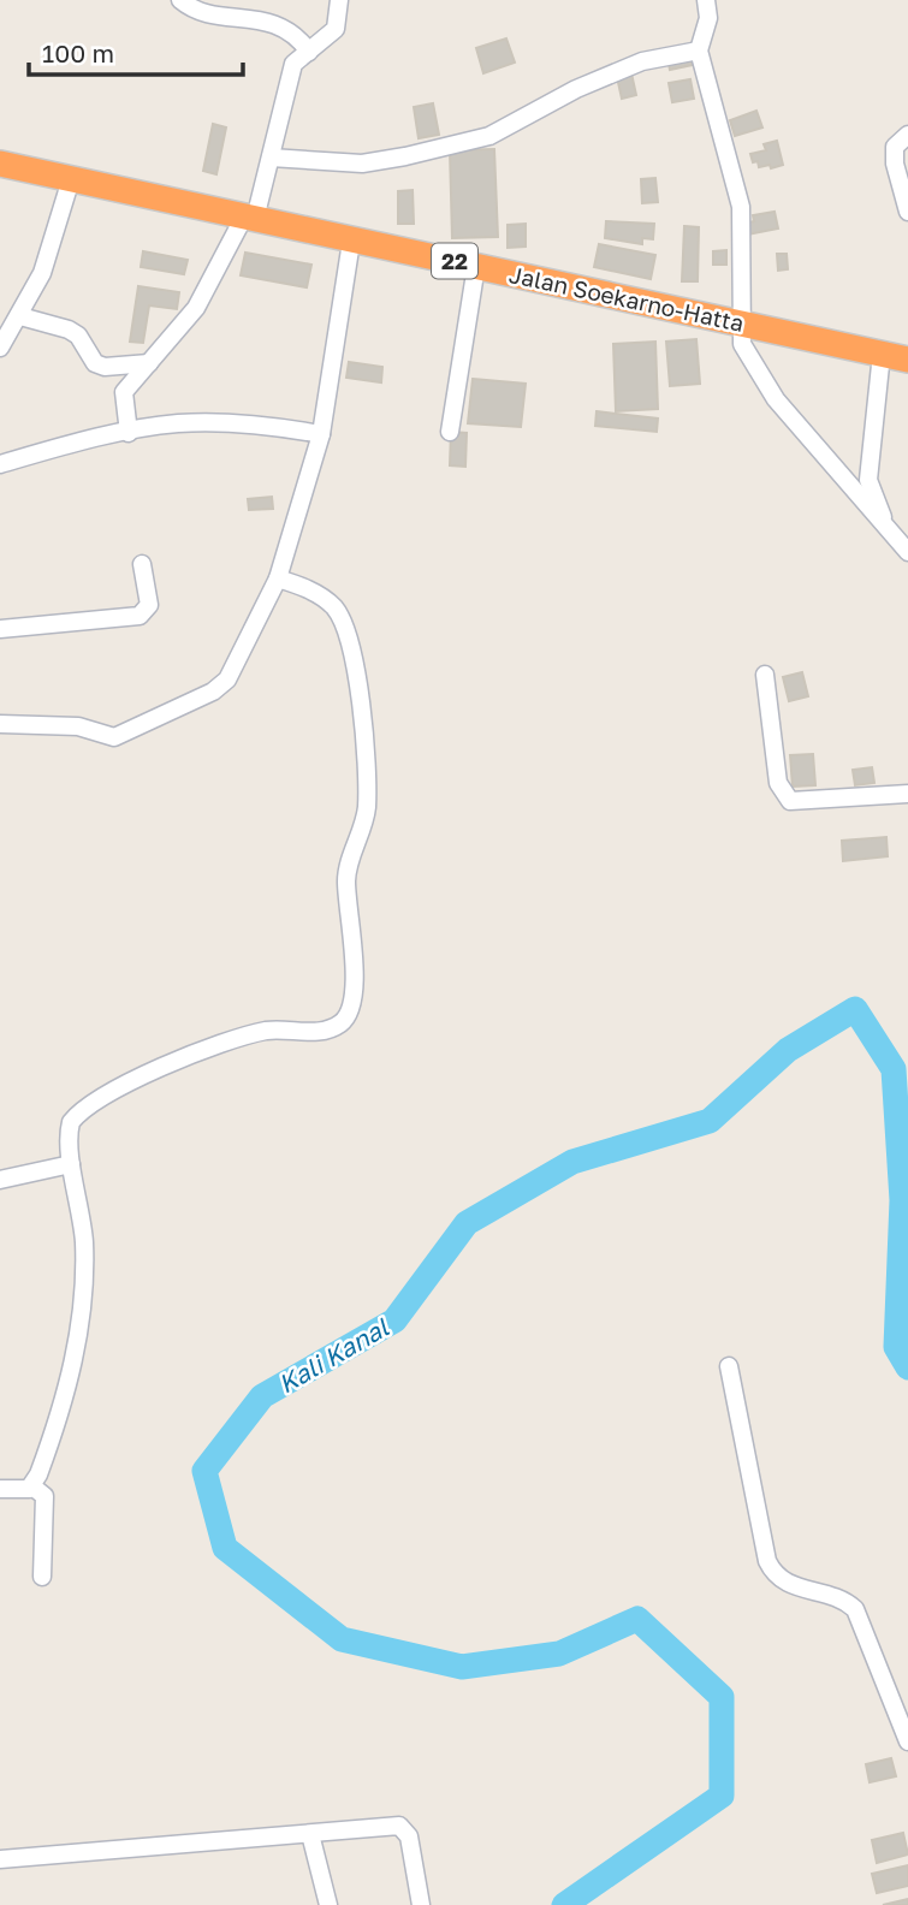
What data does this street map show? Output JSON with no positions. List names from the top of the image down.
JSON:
{
  "streets": {
    "highway": ["22", "Jalan Soekarno-Hatta"]
  },
  "water": ["Kali Kanal"],
  "scale_bar": "100 m"
}
